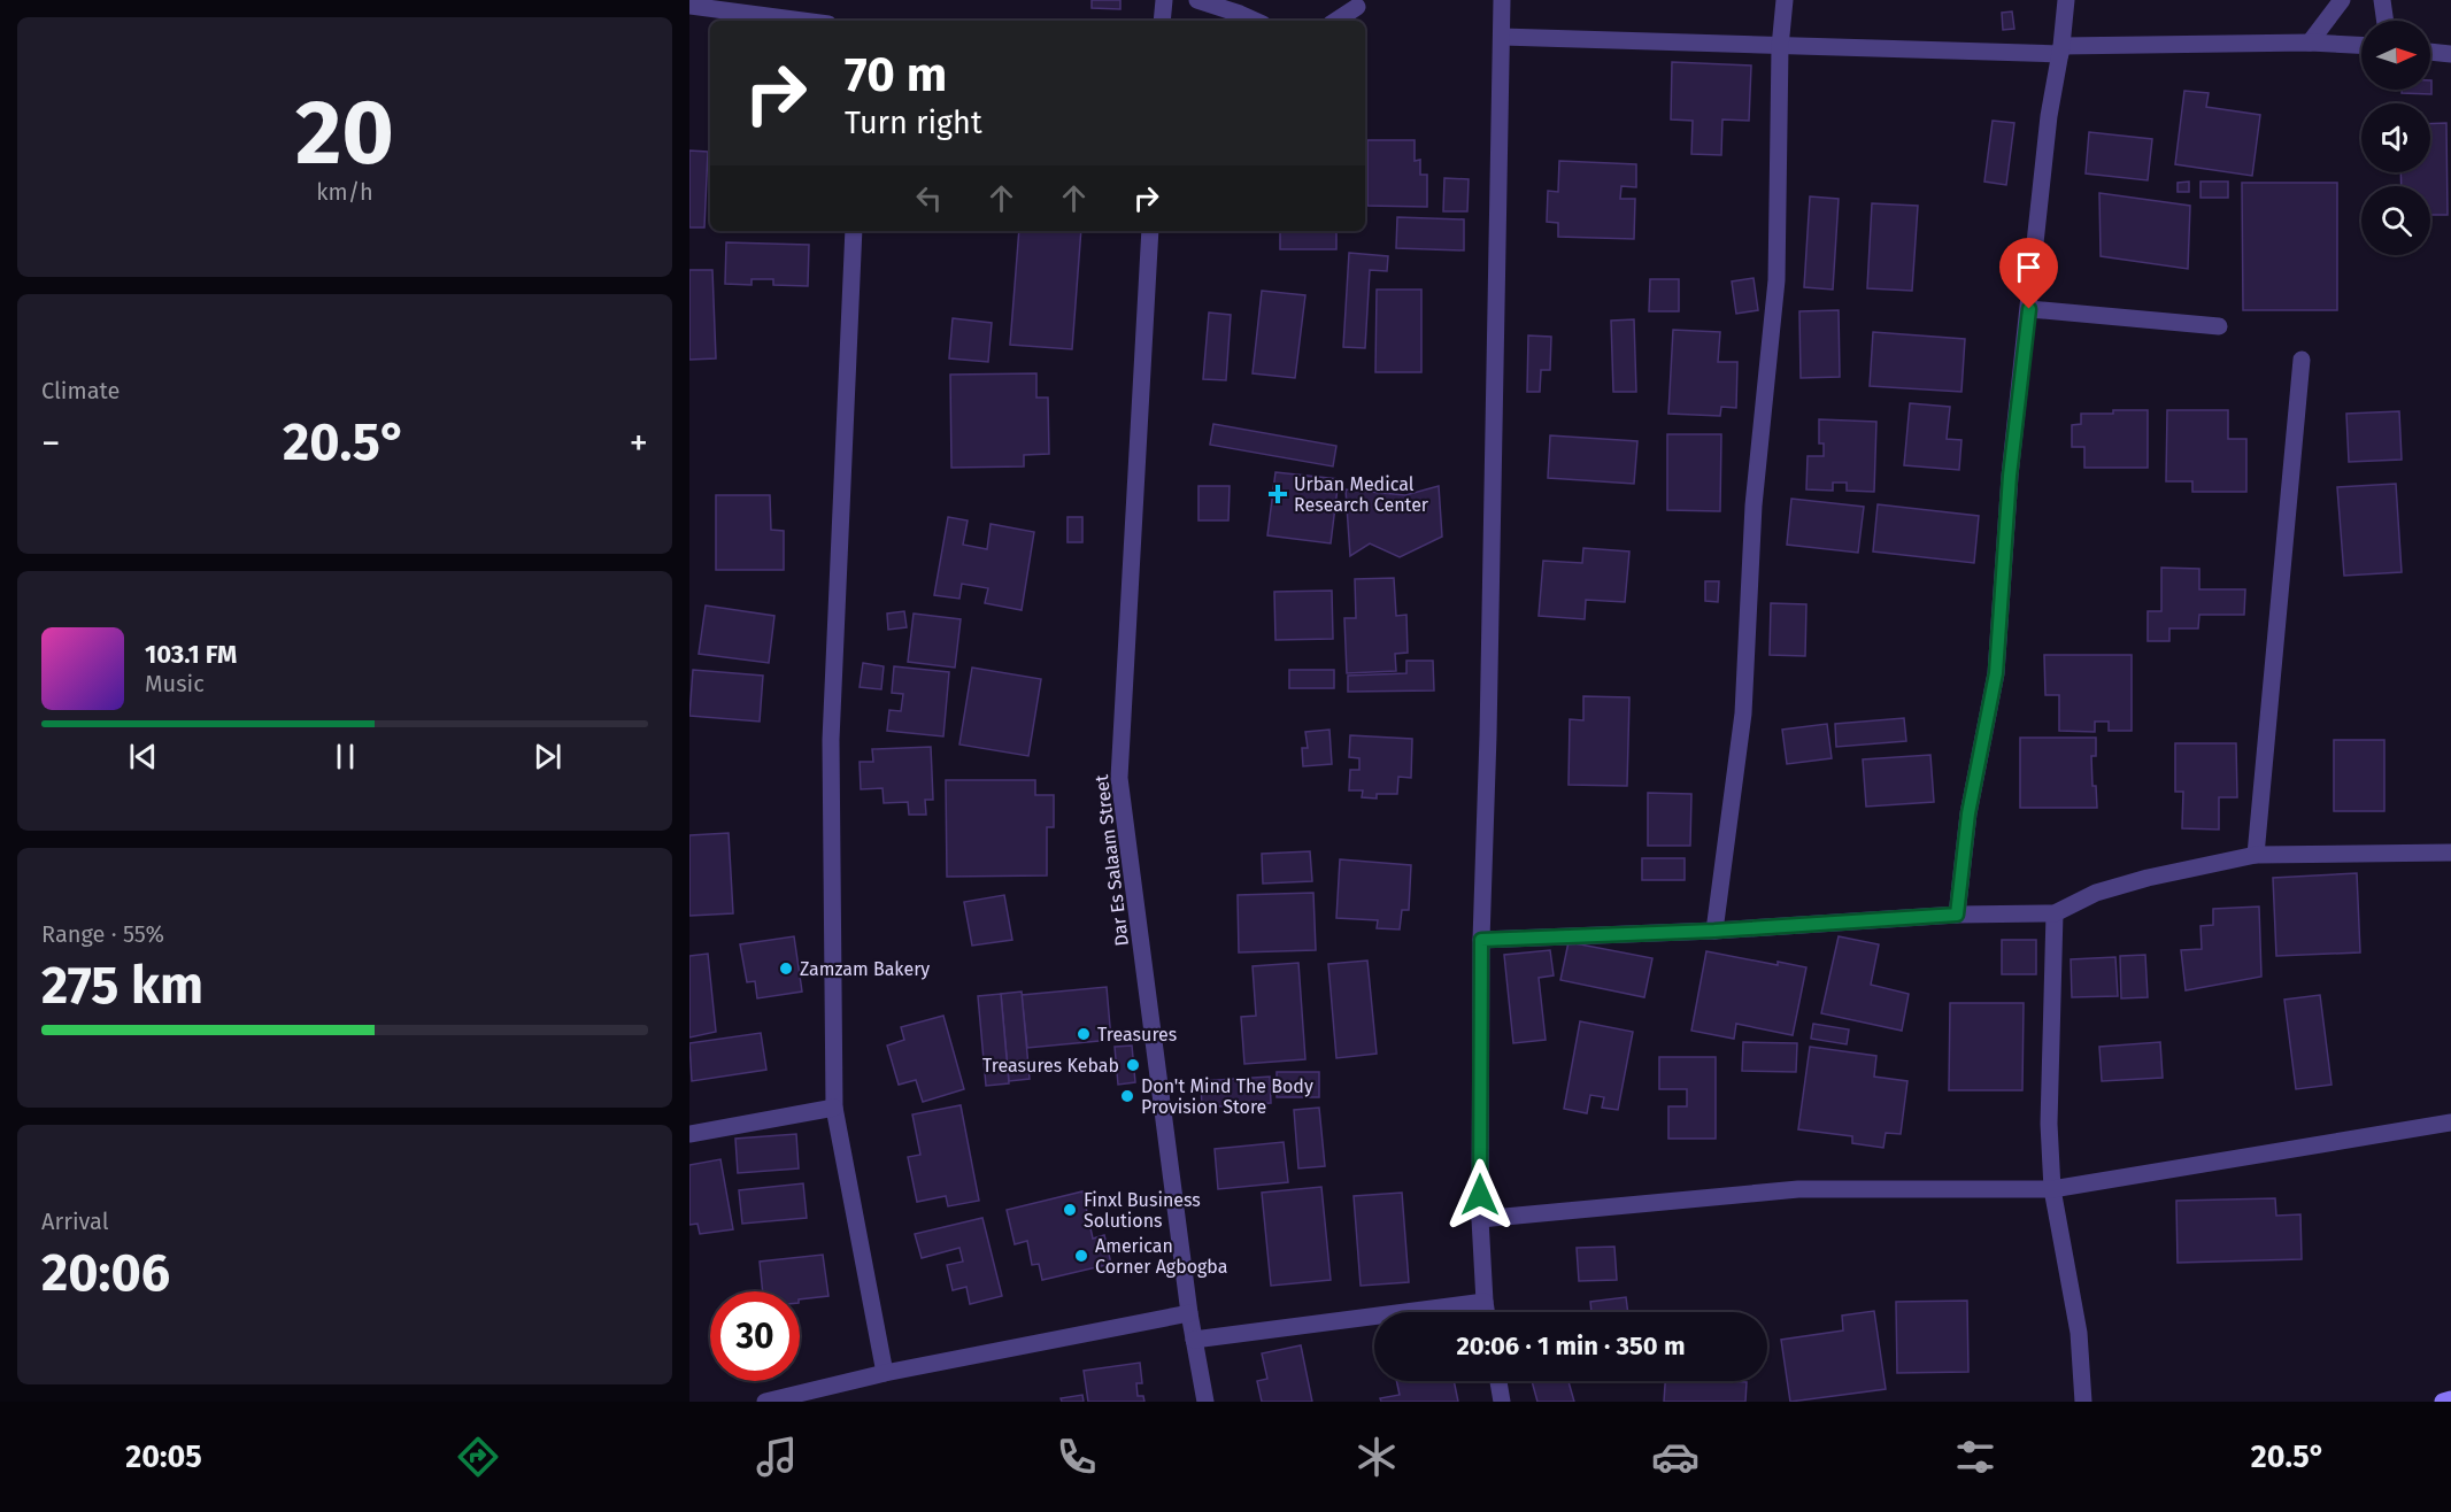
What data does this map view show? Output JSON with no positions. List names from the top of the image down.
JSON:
{
  "streets": {
    "street": ["Dar Es Salaam Street"]
  },
  "places": {
    "health": ["Urban Medical Research Center"],
    "other": [
      "Zamzam Bakery",
      "Treasures",
      "Treasures Kebab",
      "Don't Mind The Body Provision Store",
      "Finxl Business Solutions",
      "American Corner Agbogba"
    ]
  },
  "north": "right",
  "page": {
    "tile": [
      ["20", "km/h"],
      "Climate",
      ["Range · 55%", "275 km"],
      ["Arrival", "20:06"]
    ],
    "turn": ["70 m", "Turn right"],
    "heat": ["−", "20.5°", "+"],
    "song": ["103.1 FM", "Music"],
    "limit": "30",
    "trip": "20:06 · 1 min · 350 m",
    "tabs": ["20:05", "20.5°"]
  }
}
